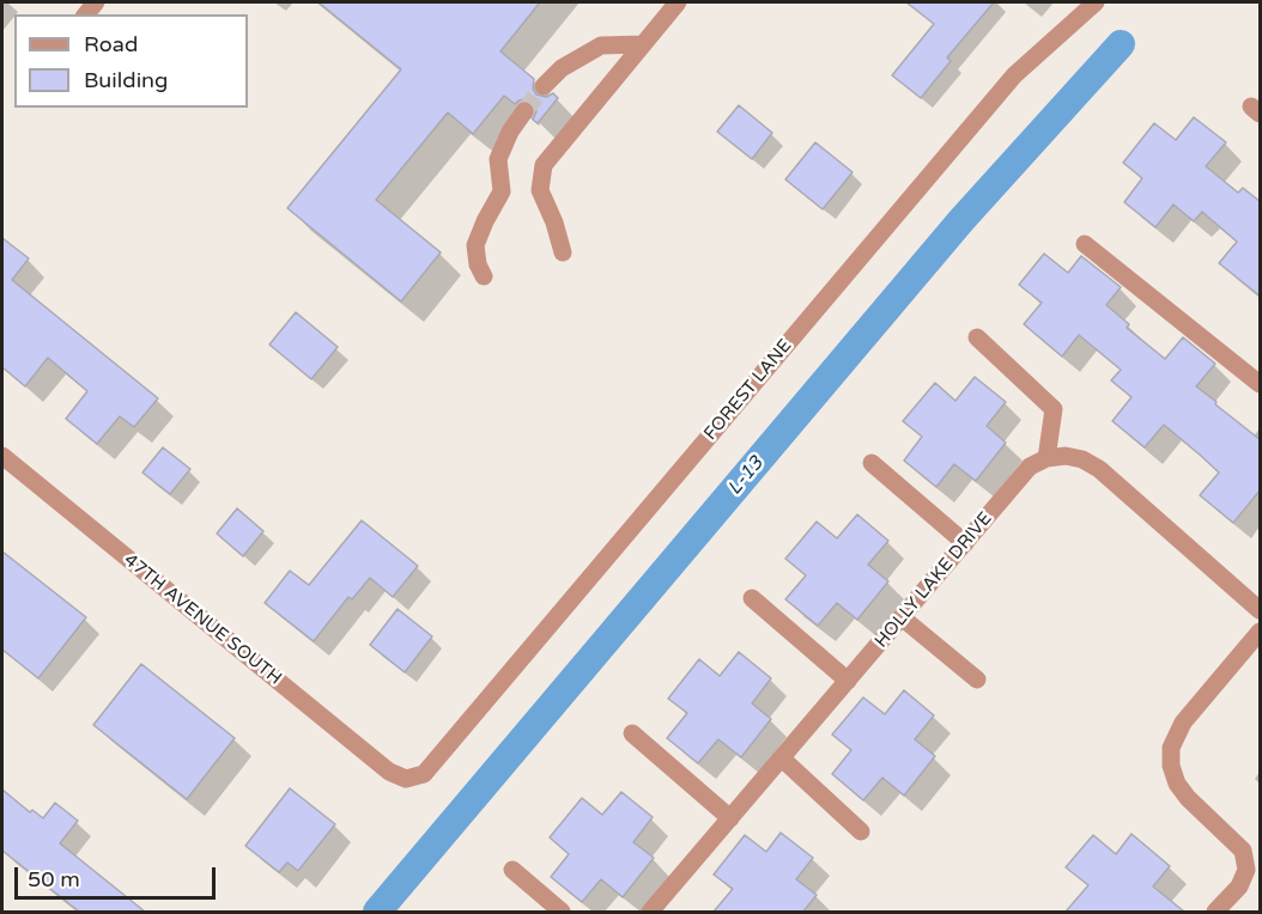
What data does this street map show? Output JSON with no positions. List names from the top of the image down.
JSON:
{
  "streets": {
    "street": ["FOREST LANE", "HOLLY LAKE DRIVE", "47TH AVENUE SOUTH"]
  },
  "crossings": [
    ["FOREST LANE", "47TH AVENUE SOUTH"]
  ],
  "water": ["L-13"],
  "legend": ["Road", "Building"],
  "scale_bar": "50 m"
}
